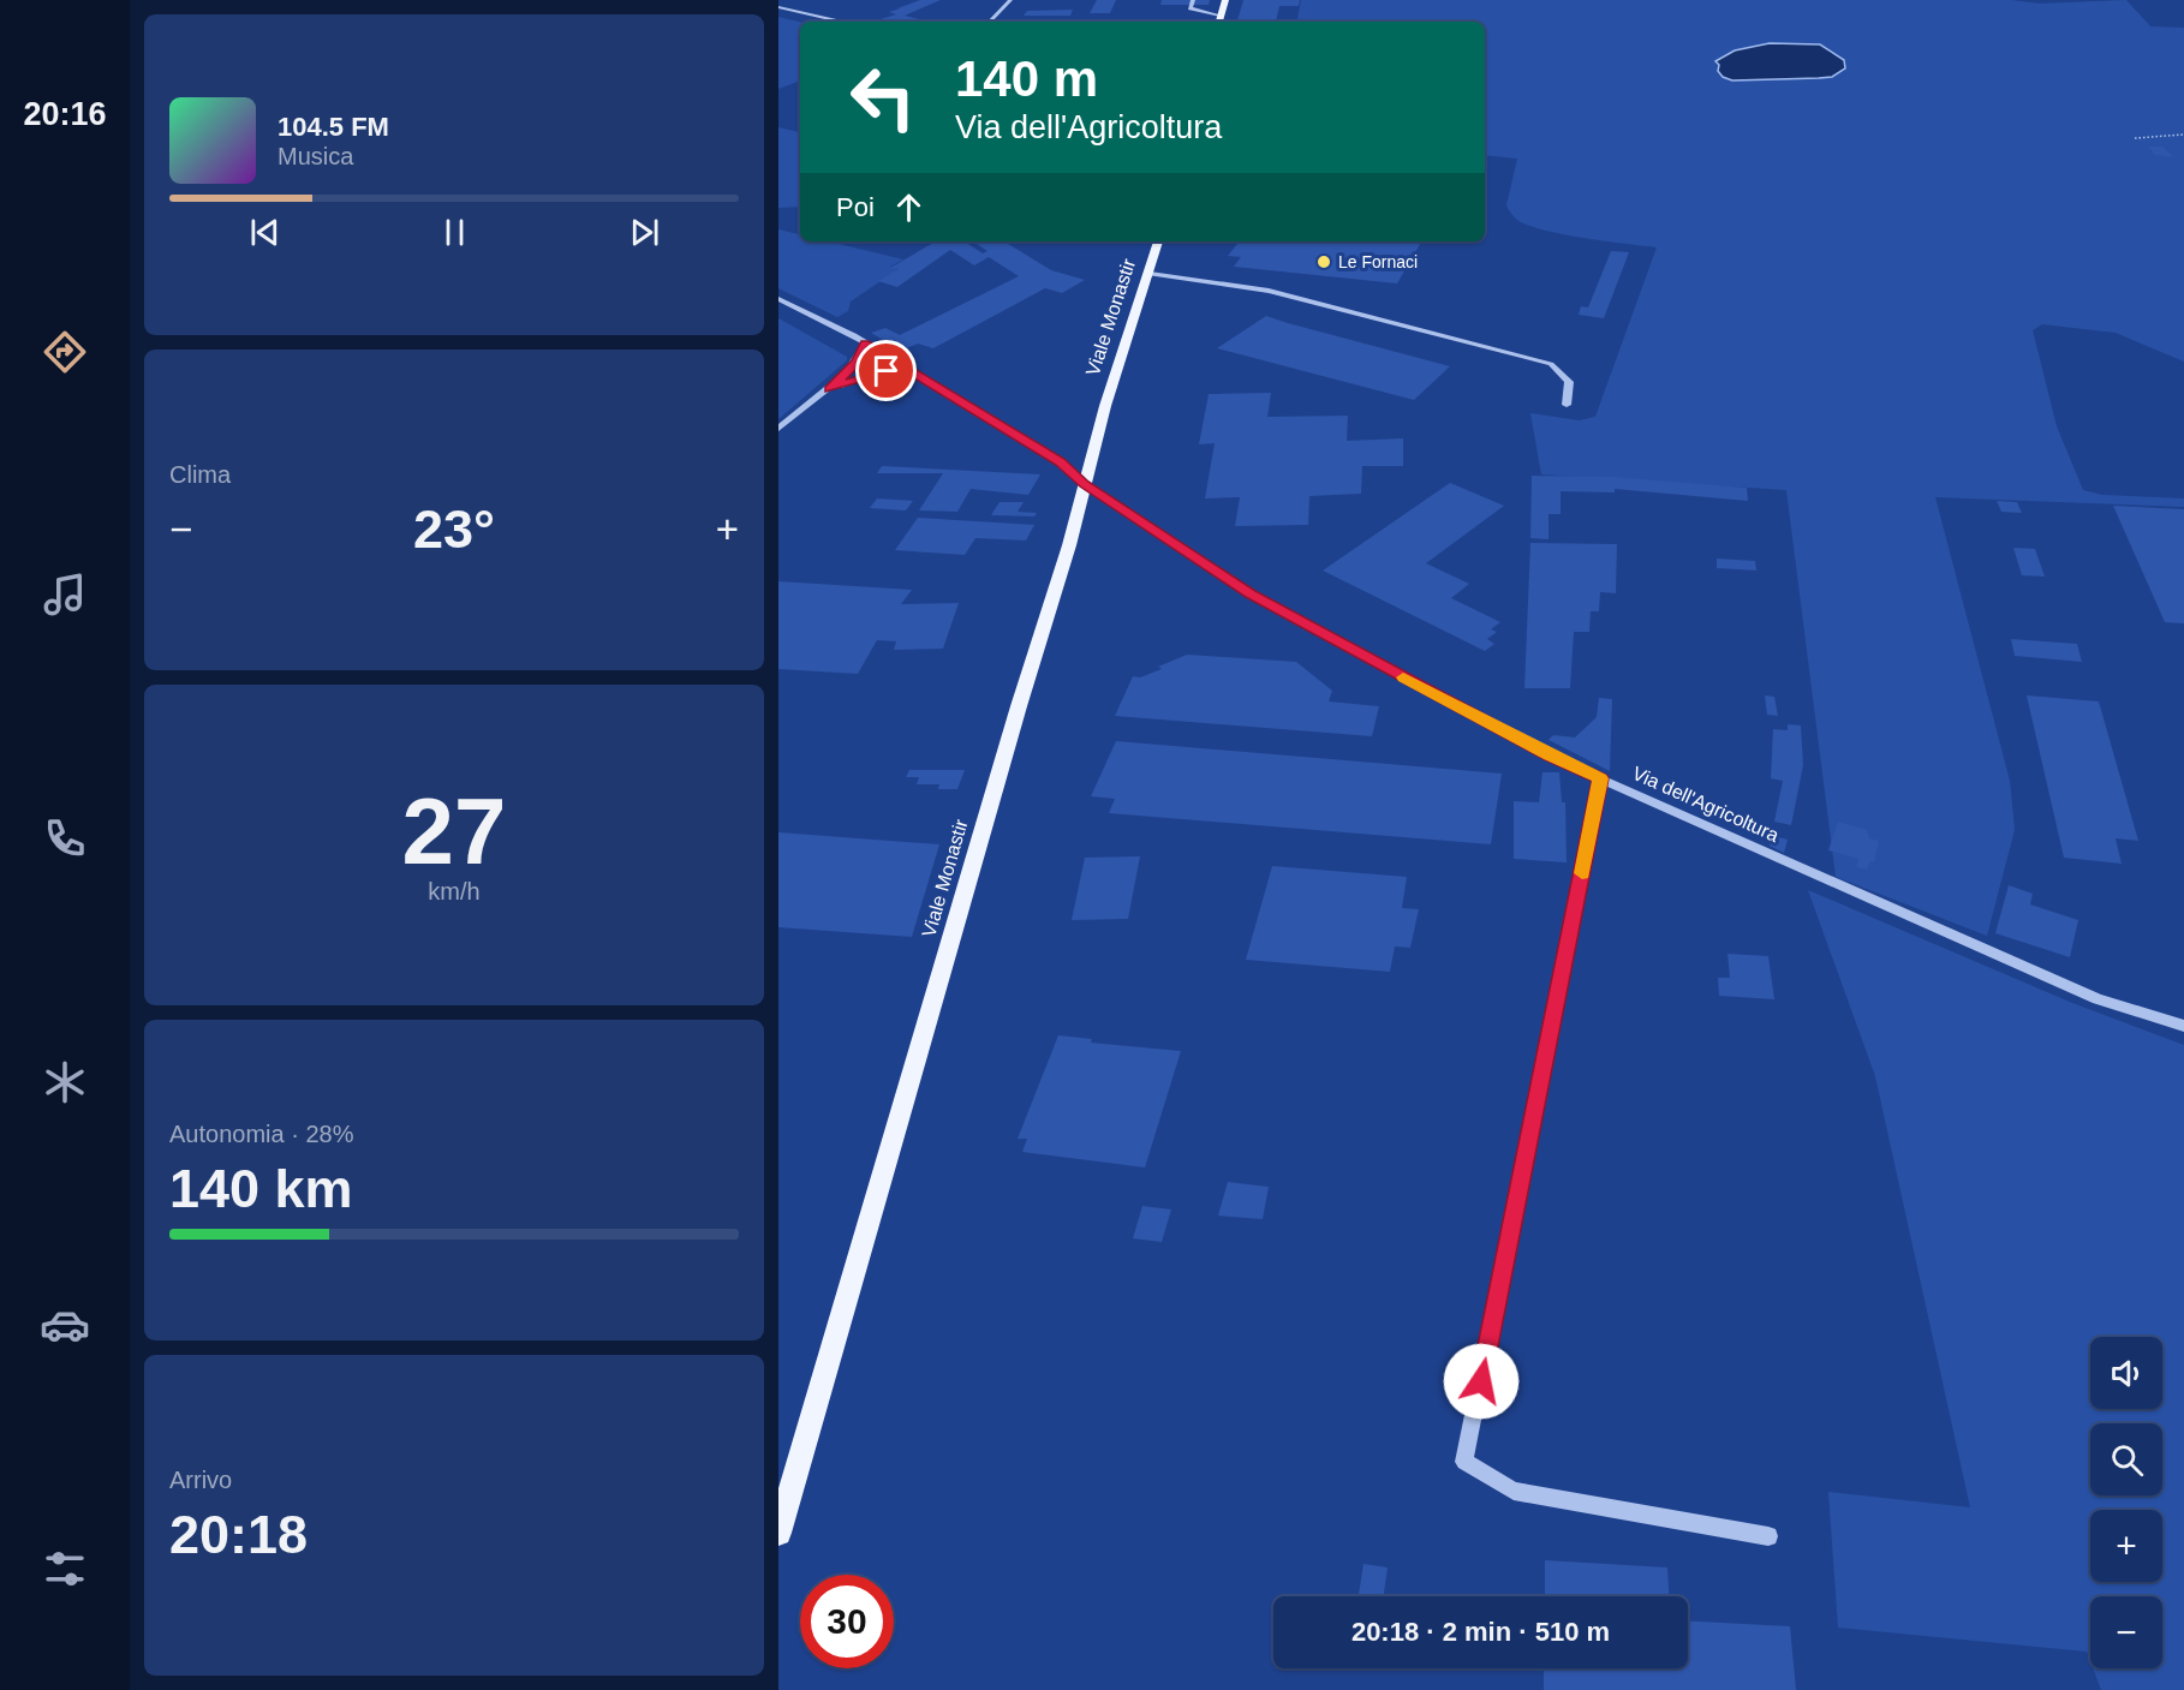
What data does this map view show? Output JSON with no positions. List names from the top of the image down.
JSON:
{
  "streets": {
    "main road": ["Viale Monastir"],
    "street": ["Via dell'Agricoltura"]
  },
  "crossings": [
    ["Viale Monastir", "Via dell'Agricoltura"]
  ],
  "places": ["Le Fornaci"],
  "page": {
    "tabs": "20:16",
    "turn": ["140 m", "Via dell'Agricoltura"],
    "song": ["104.5 FM", "Musica"],
    "then": "Poi",
    "tile": [
      "Clima",
      ["27", "km/h"],
      ["Autonomia · 28%", "140 km"],
      ["Arrivo", "20:18"]
    ],
    "heat": ["−", "23°", "+"],
    "map_buttons": ["+", "−"],
    "limit": "30",
    "trip": "20:18 · 2 min · 510 m"
  }
}
